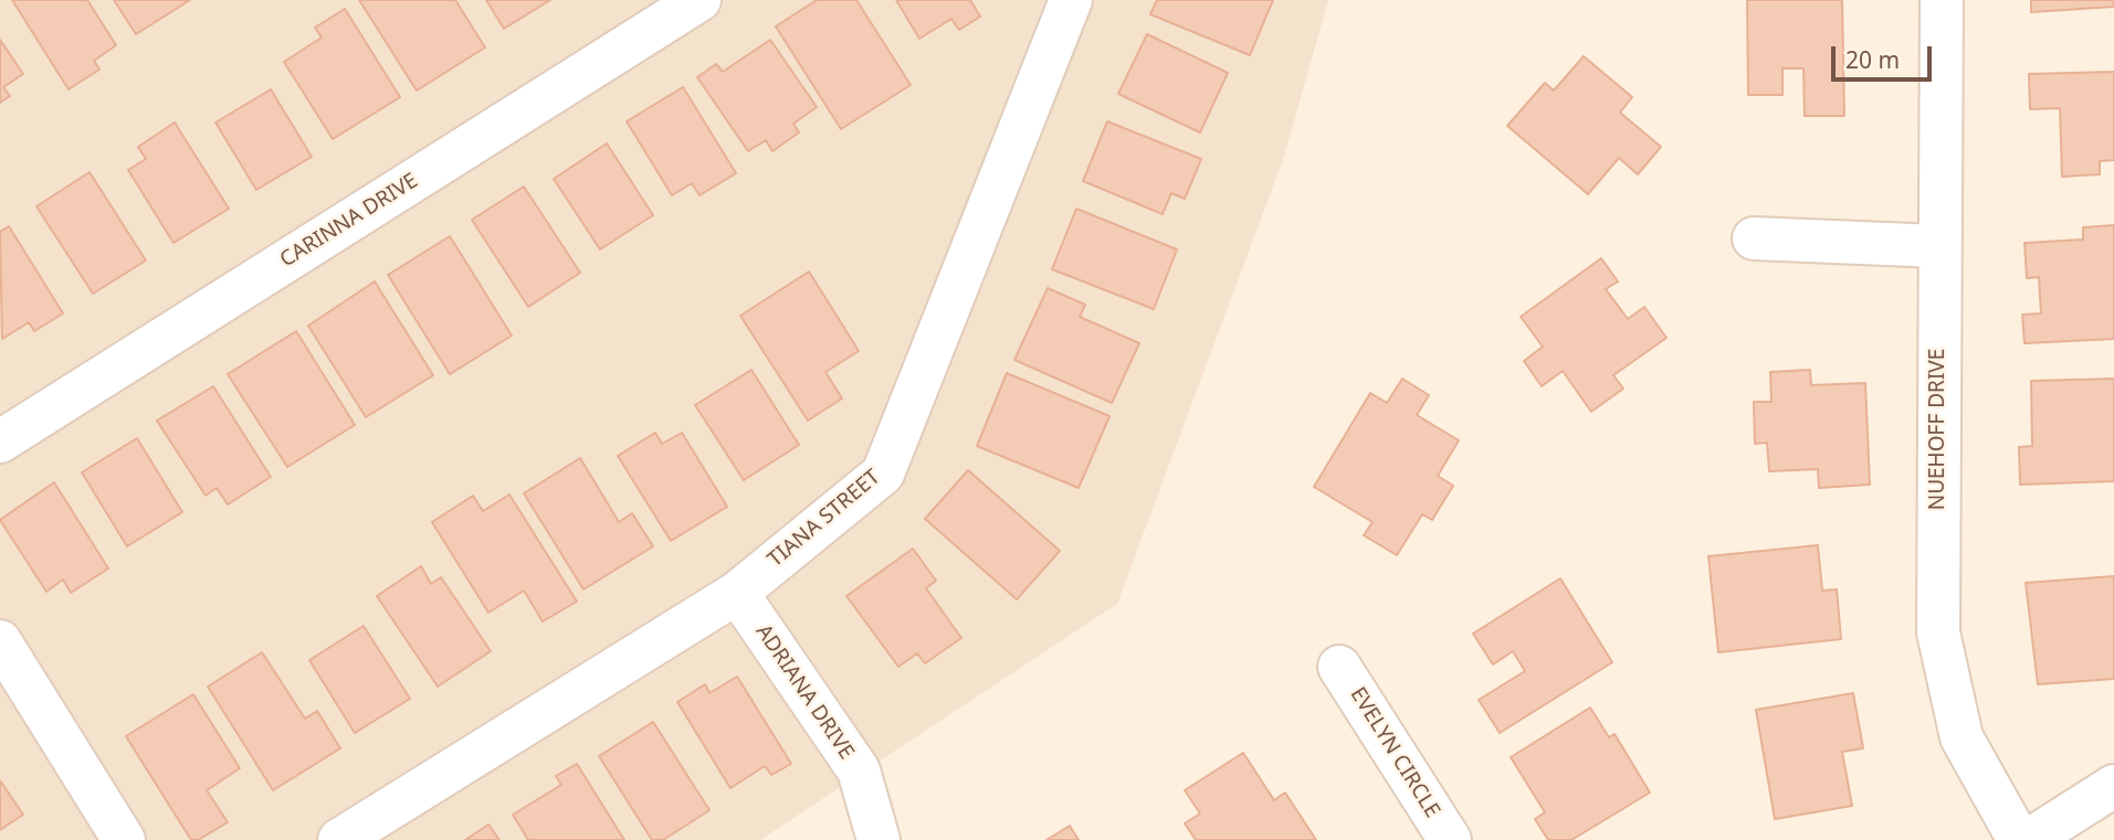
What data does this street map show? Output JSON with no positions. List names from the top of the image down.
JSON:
{
  "streets": {
    "street": [
      "CARINNA DRIVE",
      "NUEHOFF DRIVE",
      "TIANA STREET",
      "ADRIANA DRIVE",
      "EVELYN CIRCLE"
    ]
  },
  "crossings": [
    ["TIANA STREET", "ADRIANA DRIVE"]
  ],
  "scale_bar": "20 m"
}
